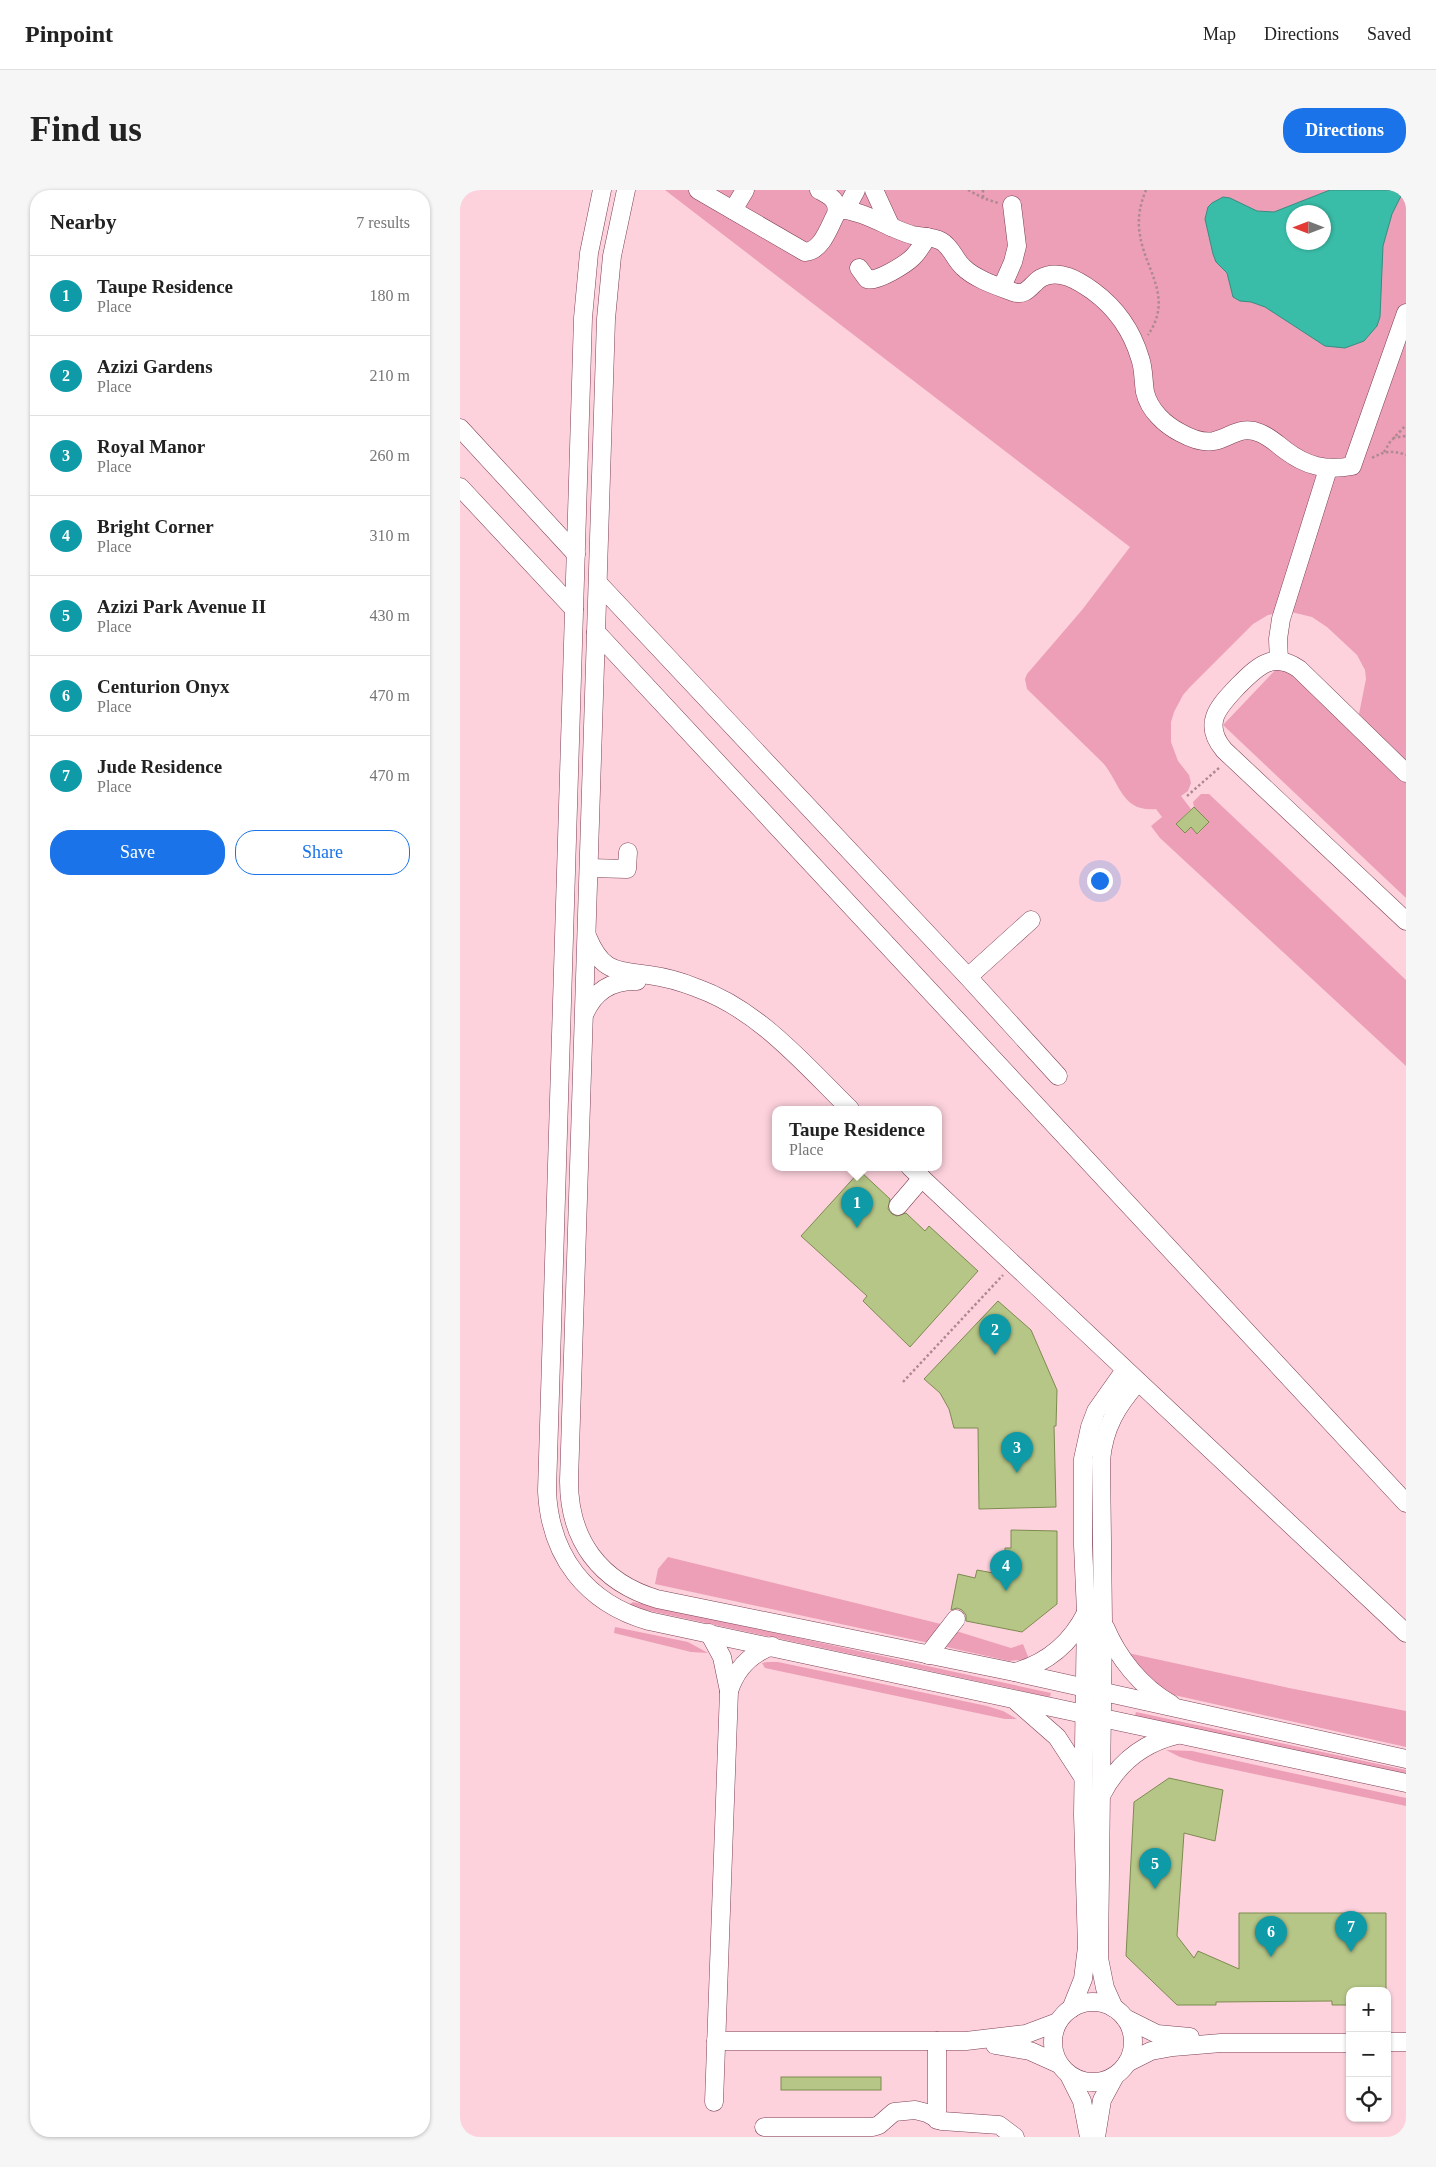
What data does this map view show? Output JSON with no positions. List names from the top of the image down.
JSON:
{
  "north": "left",
  "page": {
    "header": "Pinpoint",
    "nav": ["Map", "Directions", "Saved"],
    "buttons": [
      "Directions",
      ["Save", "Share"]
    ],
    "title": "Find us",
    "heading": ["Nearby", "7 results"],
    "list": [
      {
        "mark": "1",
        "name": "Taupe Residence",
        "note": "Place",
        "value": "180 m"
      },
      {
        "mark": "2",
        "name": "Azizi Gardens",
        "note": "Place",
        "value": "210 m"
      },
      {
        "mark": "3",
        "name": "Royal Manor",
        "note": "Place",
        "value": "260 m"
      },
      {
        "mark": "4",
        "name": "Bright Corner",
        "note": "Place",
        "value": "310 m"
      },
      {
        "mark": "5",
        "name": "Azizi Park Avenue II",
        "note": "Place",
        "value": "430 m"
      },
      {
        "mark": "6",
        "name": "Centurion Onyx",
        "note": "Place",
        "value": "470 m"
      },
      {
        "mark": "7",
        "name": "Jude Residence",
        "note": "Place",
        "value": "470 m"
      }
    ],
    "popup": ["Taupe Residence", "Place"],
    "pins": [
      "1",
      "2",
      "3",
      "4",
      "5",
      "7",
      "6"
    ],
    "map_buttons": ["+", "−"]
  }
}
